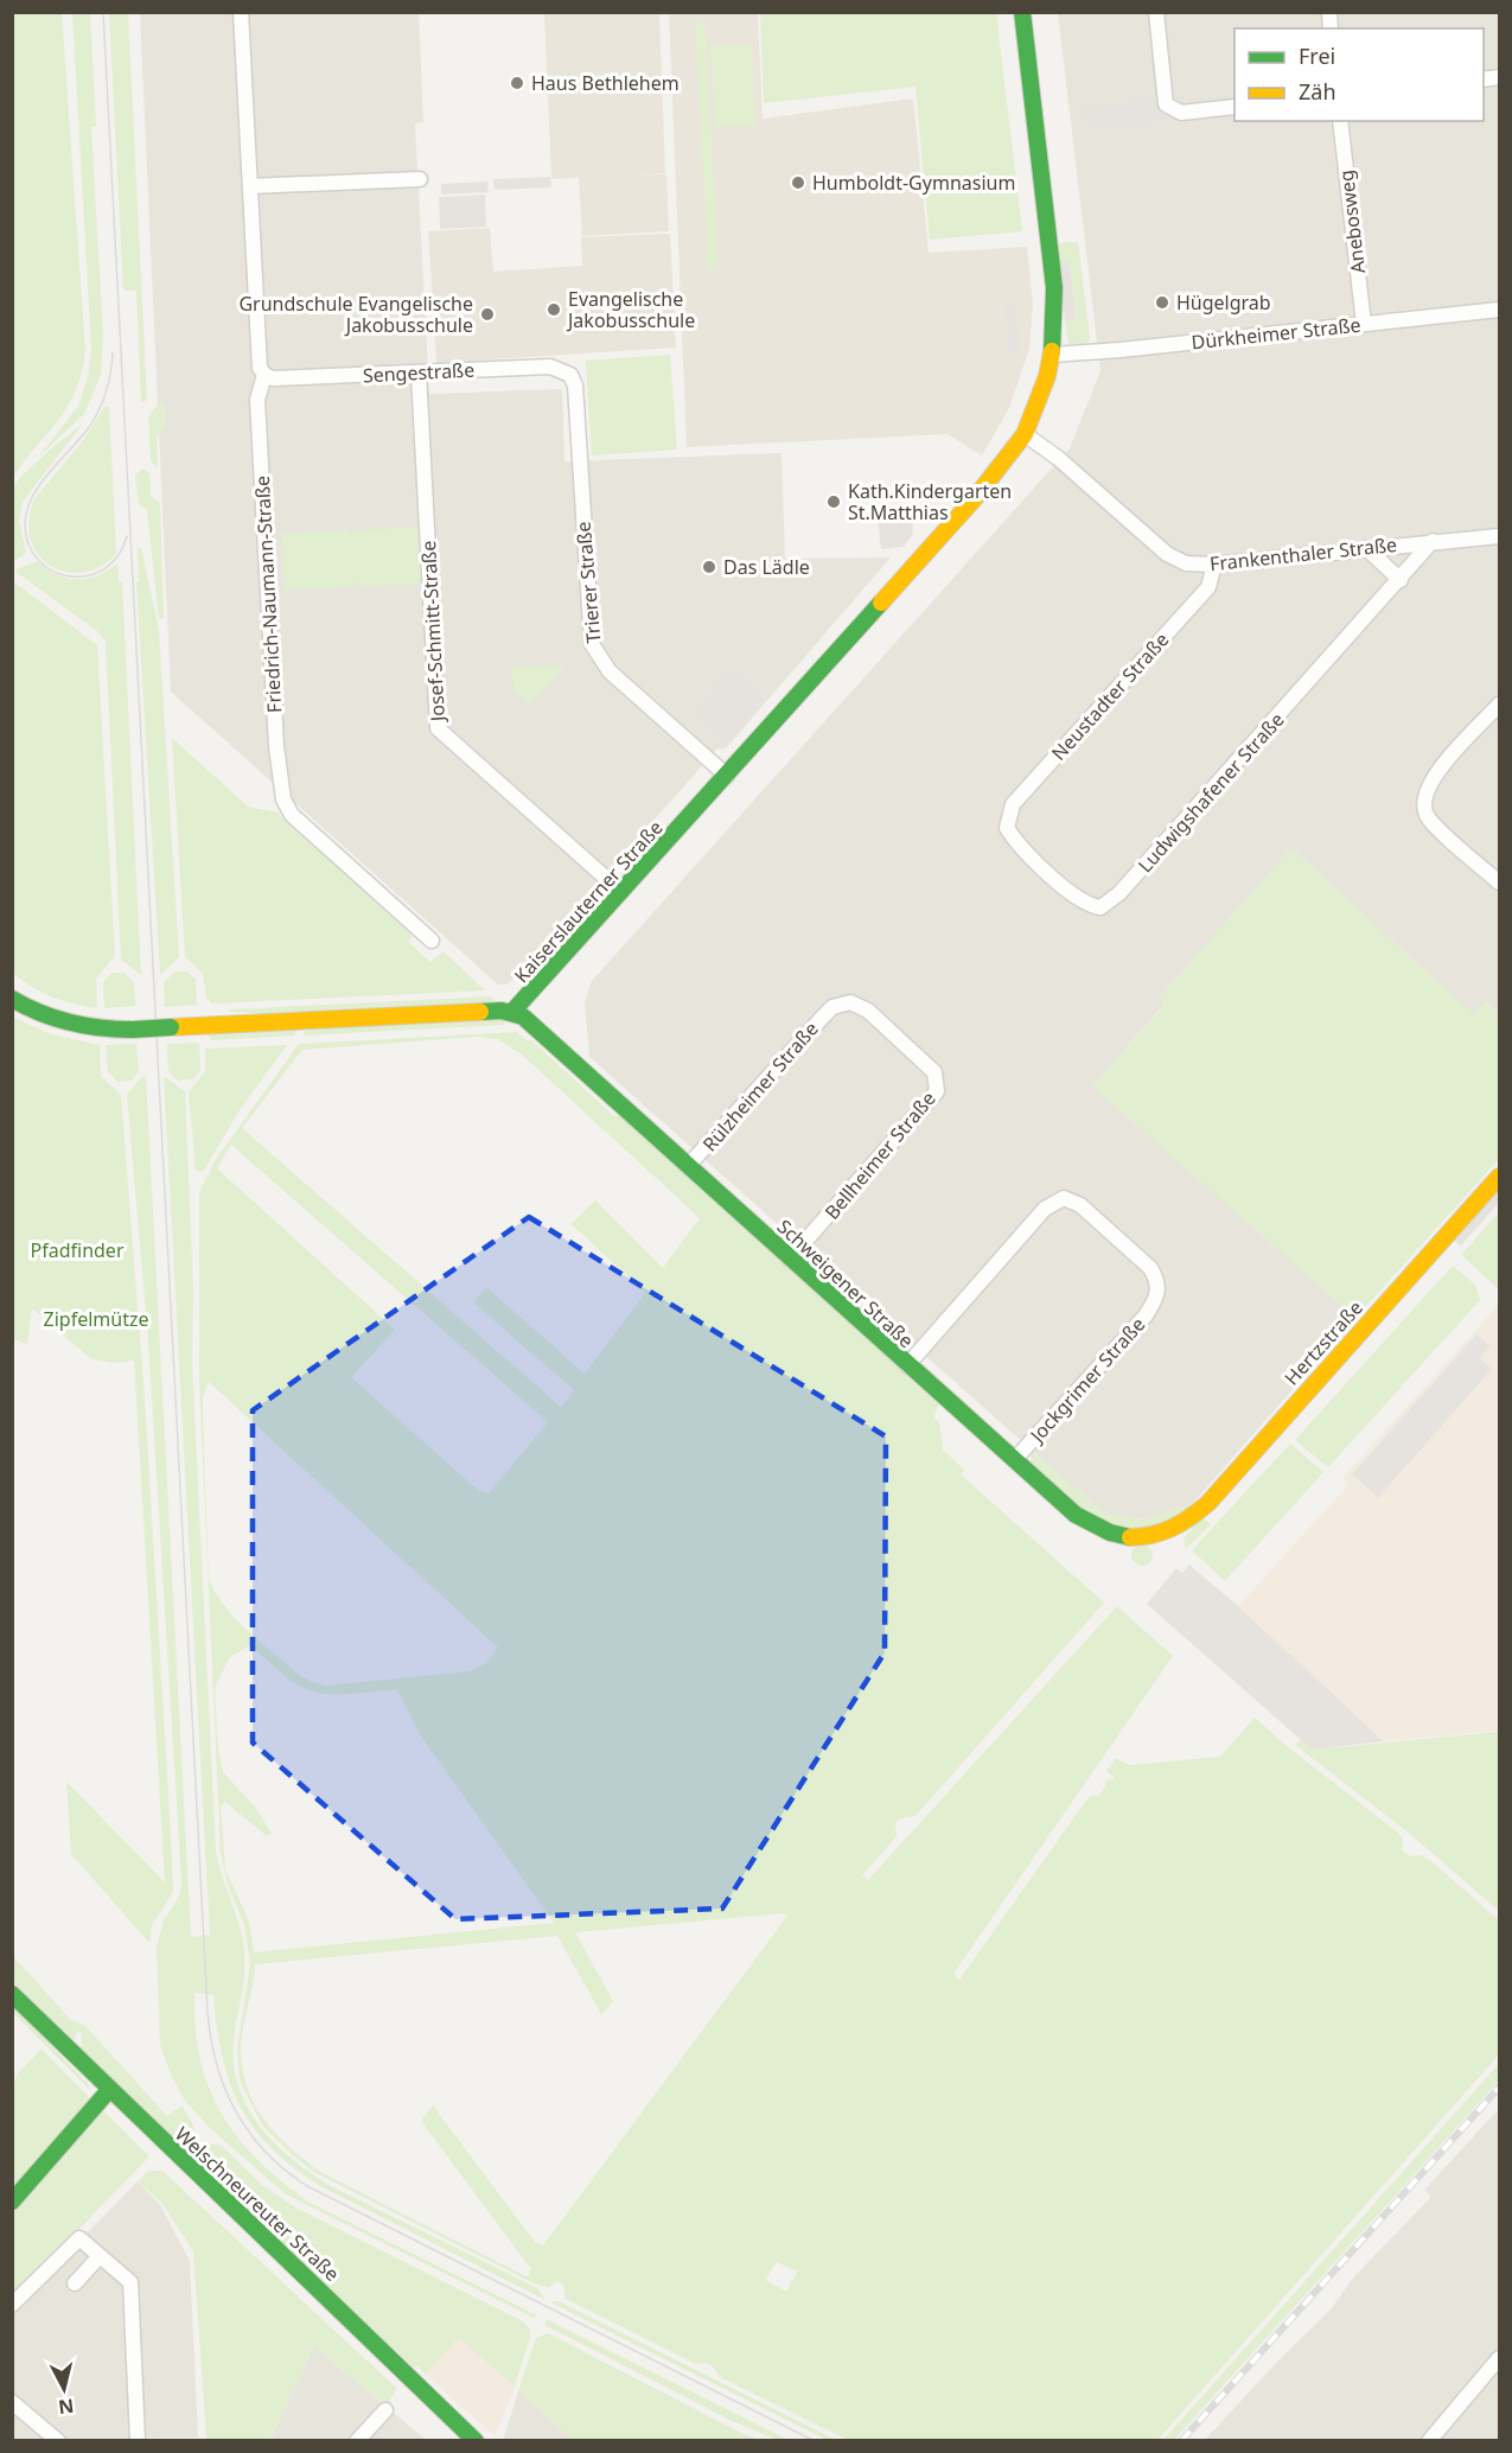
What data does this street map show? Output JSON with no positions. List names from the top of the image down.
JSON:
{
  "streets": {
    "main road": [
      "Kaiserslauterner Straße",
      "Schweigener Straße",
      "Hertzstraße",
      "Welschneureuter Straße"
    ],
    "street": [
      "Anebosweg",
      "Dürkheimer Straße",
      "Sengestraße",
      "Frankenthaler Straße",
      "Trierer Straße",
      "Friedrich-Naumann-Straße",
      "Josef-Schmitt-Straße",
      "Neustadter Straße",
      "Ludwigshafener Straße",
      "Rülzheimer Straße",
      "Bellheimer Straße",
      "Jockgrimer Straße"
    ]
  },
  "crossings": [
    ["Anebosweg", "Dürkheimer Straße"],
    ["Dürkheimer Straße", "Kaiserslauterner Straße"],
    ["Sengestraße", "Trierer Straße"],
    ["Sengestraße", "Friedrich-Naumann-Straße"],
    ["Sengestraße", "Josef-Schmitt-Straße"],
    ["Frankenthaler Straße", "Neustadter Straße"],
    ["Frankenthaler Straße", "Ludwigshafener Straße"],
    ["Frankenthaler Straße", "Kaiserslauterner Straße"],
    ["Trierer Straße", "Kaiserslauterner Straße"],
    ["Josef-Schmitt-Straße", "Kaiserslauterner Straße"],
    ["Neustadter Straße", "Ludwigshafener Straße"],
    ["Kaiserslauterner Straße", "Schweigener Straße"],
    ["Rülzheimer Straße", "Bellheimer Straße"],
    ["Rülzheimer Straße", "Schweigener Straße"],
    ["Bellheimer Straße", "Schweigener Straße"],
    ["Schweigener Straße", "Hertzstraße"],
    ["Schweigener Straße", "Jockgrimer Straße"]
  ],
  "parks": ["Pfadfinder", "Zipfelmütze"],
  "places": [
    "Haus Bethlehem",
    "Humboldt-Gymnasium",
    "Hügelgrab",
    "Evangelische Jakobusschule",
    "Grundschule Evangelische Jakobusschule",
    "Kath.Kindergarten St.Matthias",
    "Das Lädle"
  ],
  "legend": ["Frei", "Zäh"],
  "north": "bottom"
}
